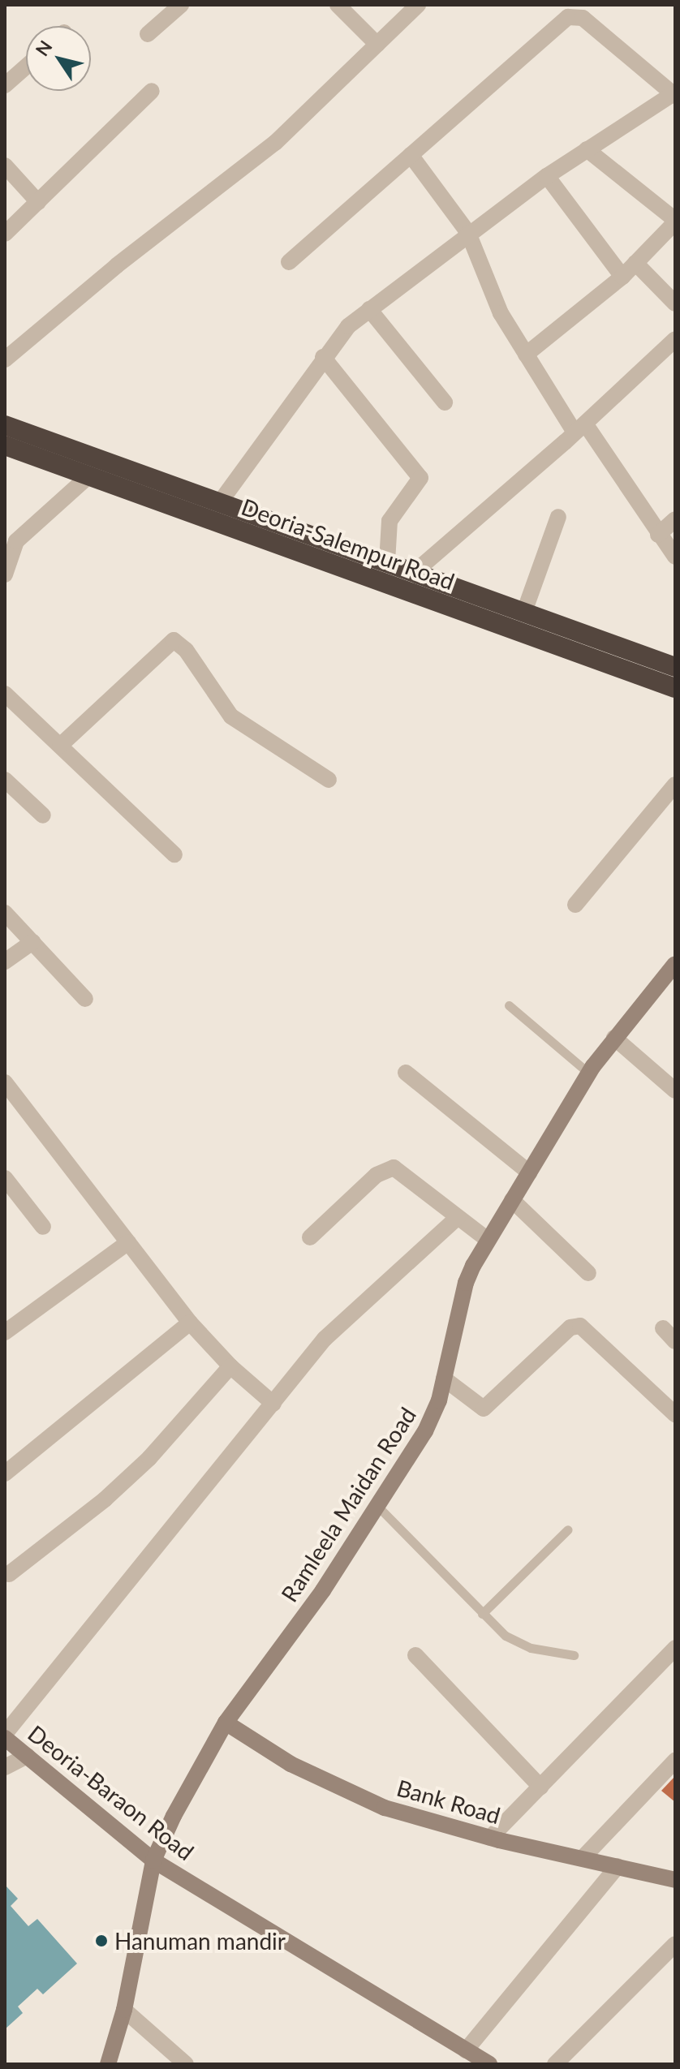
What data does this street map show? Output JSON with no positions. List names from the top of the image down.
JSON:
{
  "streets": {
    "highway": ["Deoria-Salempur Road"],
    "street": ["Ramleela Maidan Road", "Deoria-Baraon Road", "Bank Road"]
  },
  "crossings": [
    ["Ramleela Maidan Road", "Deoria-Baraon Road"],
    ["Ramleela Maidan Road", "Bank Road"]
  ],
  "places": ["Hanuman mandir"],
  "north": "top left"
}
